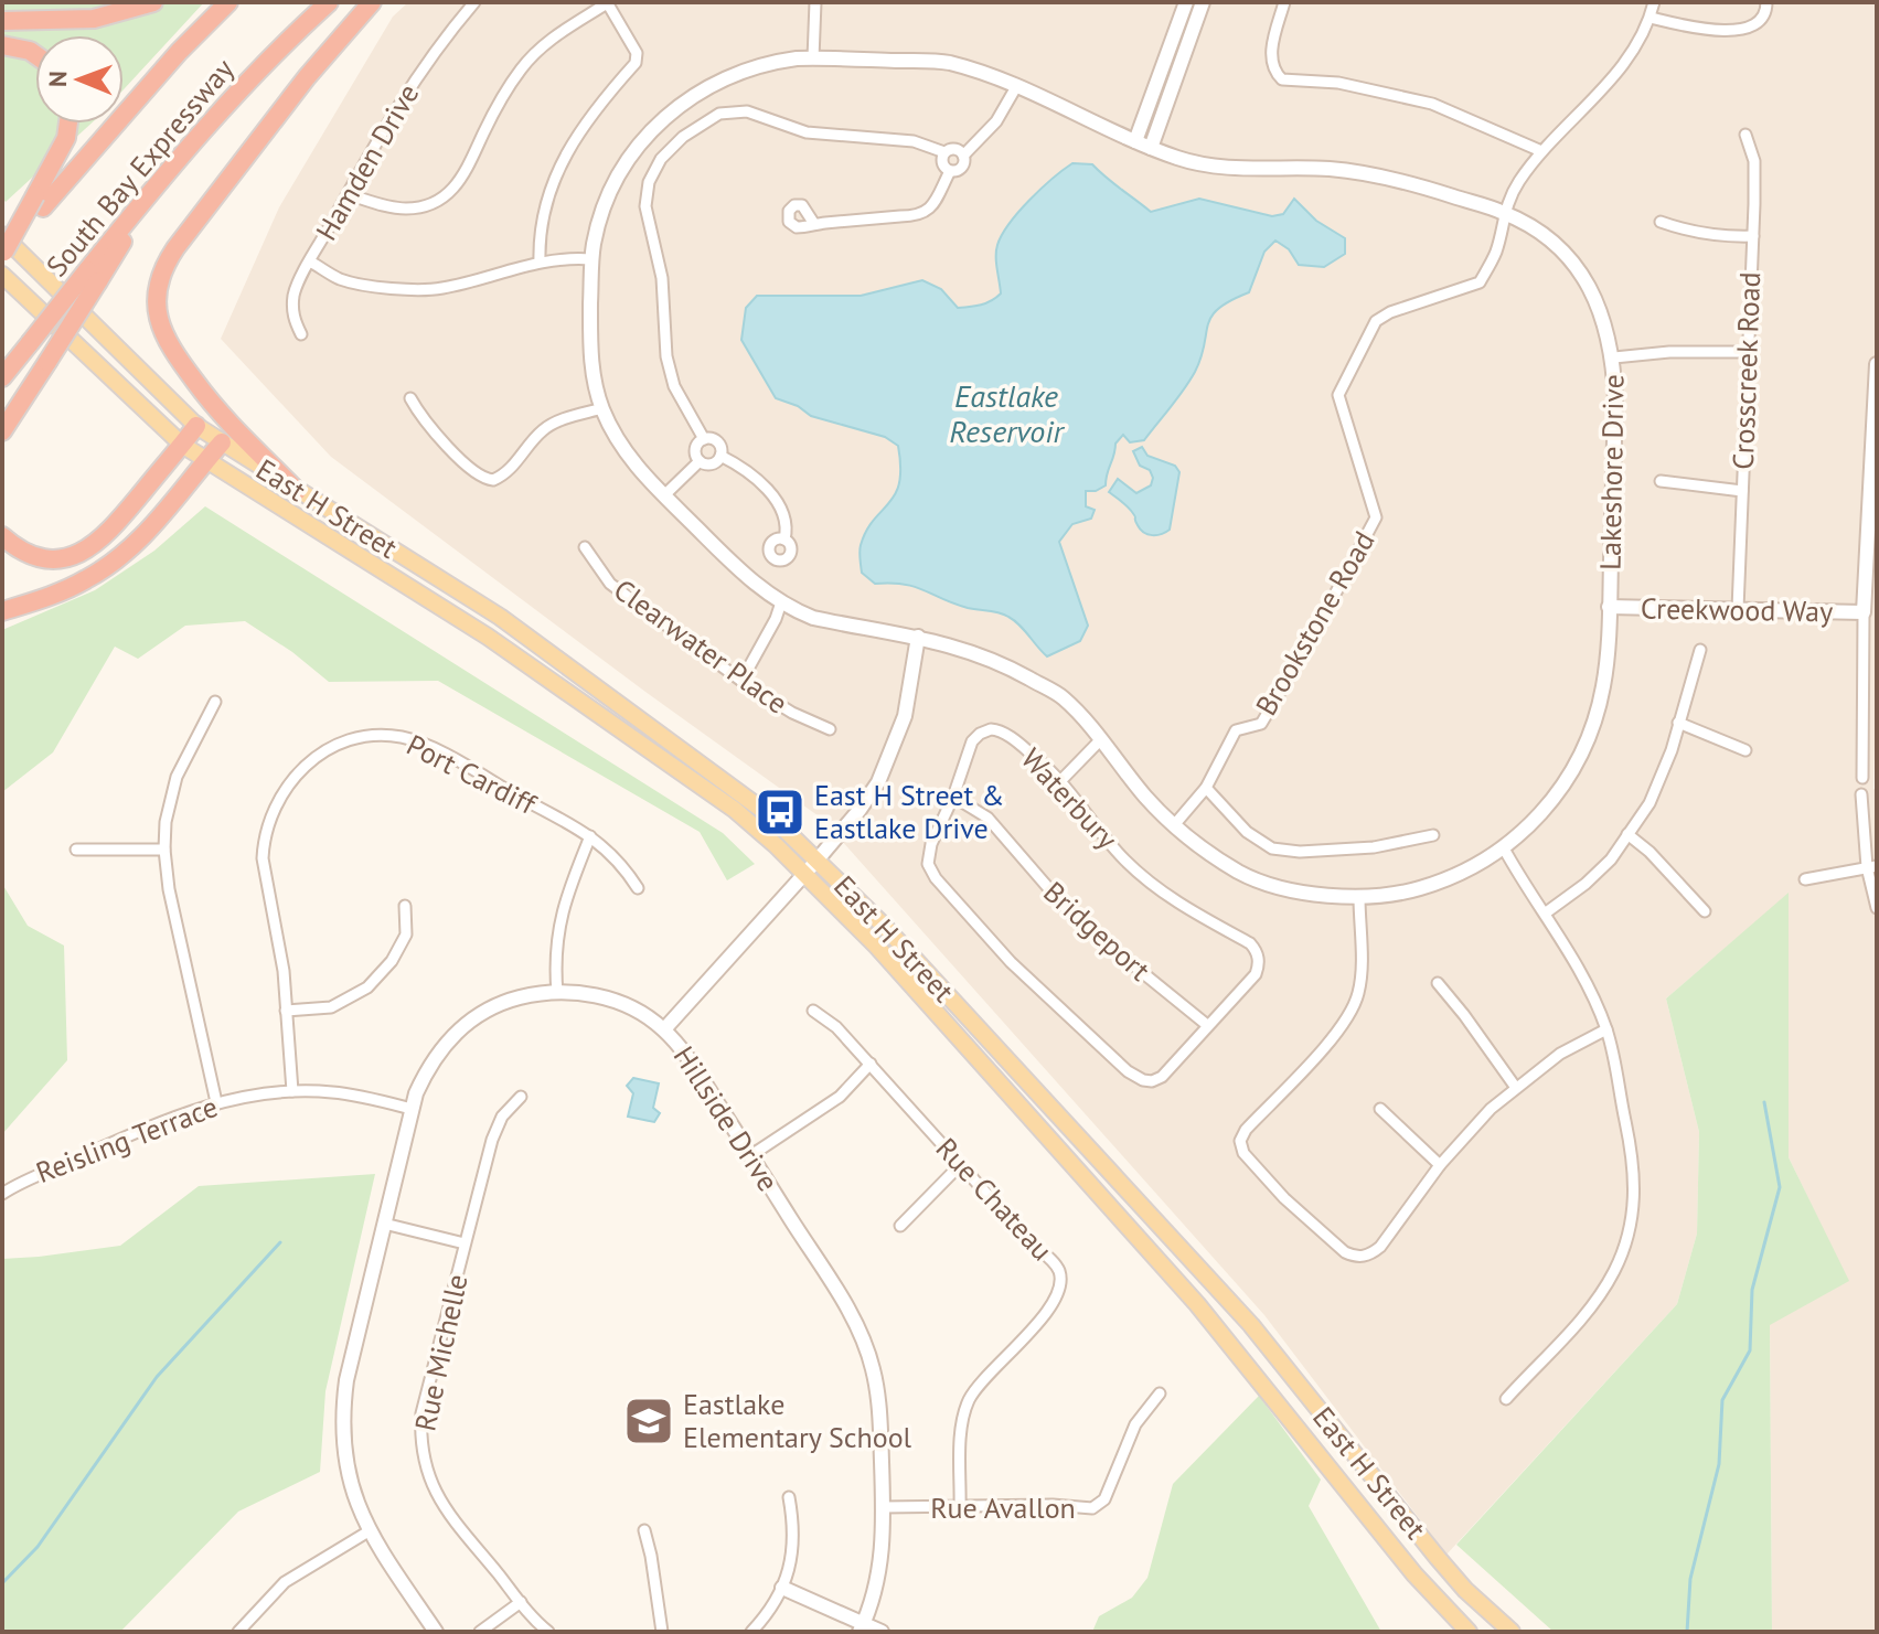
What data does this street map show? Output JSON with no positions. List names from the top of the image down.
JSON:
{
  "streets": {
    "highway": ["South Bay Expressway"],
    "main road": ["East H Street"],
    "street": [
      "Hamden Drive",
      "Crosscreek Road",
      "Lakeshore Drive",
      "Creekwood Way",
      "Brookstone Road",
      "Clearwater Place",
      "Port Cardiff",
      "Waterbury",
      "Bridgeport",
      "Hillside Drive",
      "Reisling Terrace",
      "Rue Chateau",
      "Rue Michelle",
      "Rue Avallon"
    ]
  },
  "crossings": [
    ["South Bay Expressway", "East H Street"],
    ["Crosscreek Road", "Creekwood Way"],
    ["Lakeshore Drive", "Creekwood Way"],
    ["Lakeshore Drive", "Brookstone Road"],
    ["Port Cardiff", "Reisling Terrace"],
    ["Waterbury", "Bridgeport"],
    ["Hillside Drive", "Reisling Terrace"],
    ["Hillside Drive", "Rue Avallon"],
    ["Rue Chateau", "Rue Avallon"]
  ],
  "water": ["Eastlake Reservoir"],
  "places": {
    "bus stop": ["East H Street & Eastlake Drive"],
    "school or university": ["Eastlake Elementary School"]
  },
  "north": "left"
}
